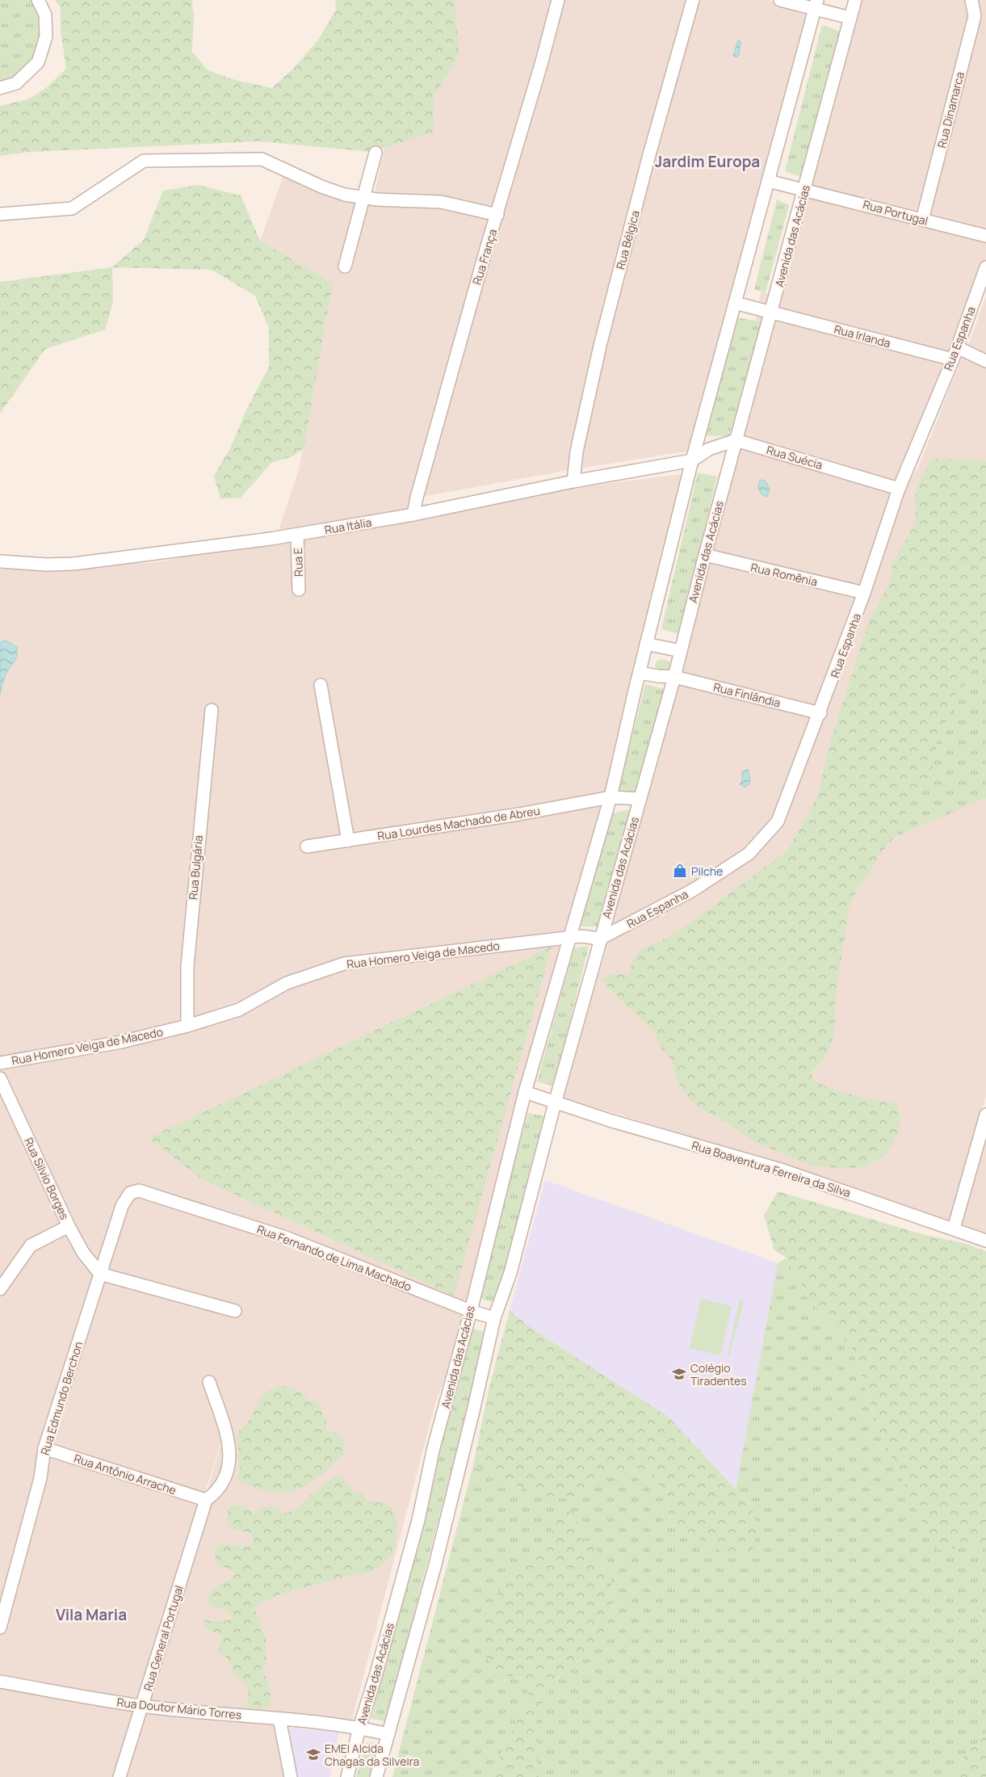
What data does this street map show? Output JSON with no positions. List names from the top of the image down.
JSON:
{
  "streets": {
    "street": [
      "Rua Dinamarca",
      "Rua Portugal",
      "Avenida das Acácias",
      "Rua Bélgica",
      "Rua França",
      "Rua Irlanda",
      "Rua Espanha",
      "Rua Suécia",
      "Rua Itália",
      "Rua E",
      "Rua Romênia",
      "Rua Finlândia",
      "Rua Lourdes Machado de Abreu",
      "Rua Bulgária",
      "Rua Homero Veiga de Macedo",
      "Rua Boaventura Ferreira da Silva",
      "Rua Silvio Borges",
      "Rua Fernando de Lima Machado",
      "Rua Edmundo Berchon",
      "Rua Antônio Arrache",
      "Rua General Portugal",
      "Rua Doutor Mário Torres"
    ]
  },
  "crossings": [
    ["Rua Dinamarca", "Rua Portugal"],
    ["Rua Portugal", "Avenida das Acácias"],
    ["Avenida das Acácias", "Rua Irlanda"],
    ["Avenida das Acácias", "Rua Espanha"],
    ["Avenida das Acácias", "Rua Suécia"],
    ["Avenida das Acácias", "Rua Itália"],
    ["Avenida das Acácias", "Rua Romênia"],
    ["Avenida das Acácias", "Rua Finlândia"],
    ["Avenida das Acácias", "Rua Lourdes Machado de Abreu"],
    ["Avenida das Acácias", "Rua Homero Veiga de Macedo"],
    ["Avenida das Acácias", "Rua Boaventura Ferreira da Silva"],
    ["Avenida das Acácias", "Rua Fernando de Lima Machado"],
    ["Avenida das Acácias", "Rua Doutor Mário Torres"],
    ["Rua Bélgica", "Rua Itália"],
    ["Rua França", "Rua Itália"],
    ["Rua Irlanda", "Rua Espanha"],
    ["Rua Espanha", "Rua Suécia"],
    ["Rua Espanha", "Rua Romênia"],
    ["Rua Espanha", "Rua Finlândia"],
    ["Rua Espanha", "Rua Homero Veiga de Macedo"],
    ["Rua Itália", "Rua E"],
    ["Rua Bulgária", "Rua Homero Veiga de Macedo"],
    ["Rua Silvio Borges", "Rua Edmundo Berchon"],
    ["Rua Fernando de Lima Machado", "Rua Edmundo Berchon"],
    ["Rua Edmundo Berchon", "Rua Antônio Arrache"],
    ["Rua Antônio Arrache", "Rua General Portugal"],
    ["Rua General Portugal", "Rua Doutor Mário Torres"]
  ],
  "districts": ["Jardim Europa", "Vila Maria"],
  "places": {
    "shop": ["Pilche"],
    "school or university": ["Colégio Tiradentes", "EMEI Alcida Chagas da Silveira"]
  }
}
